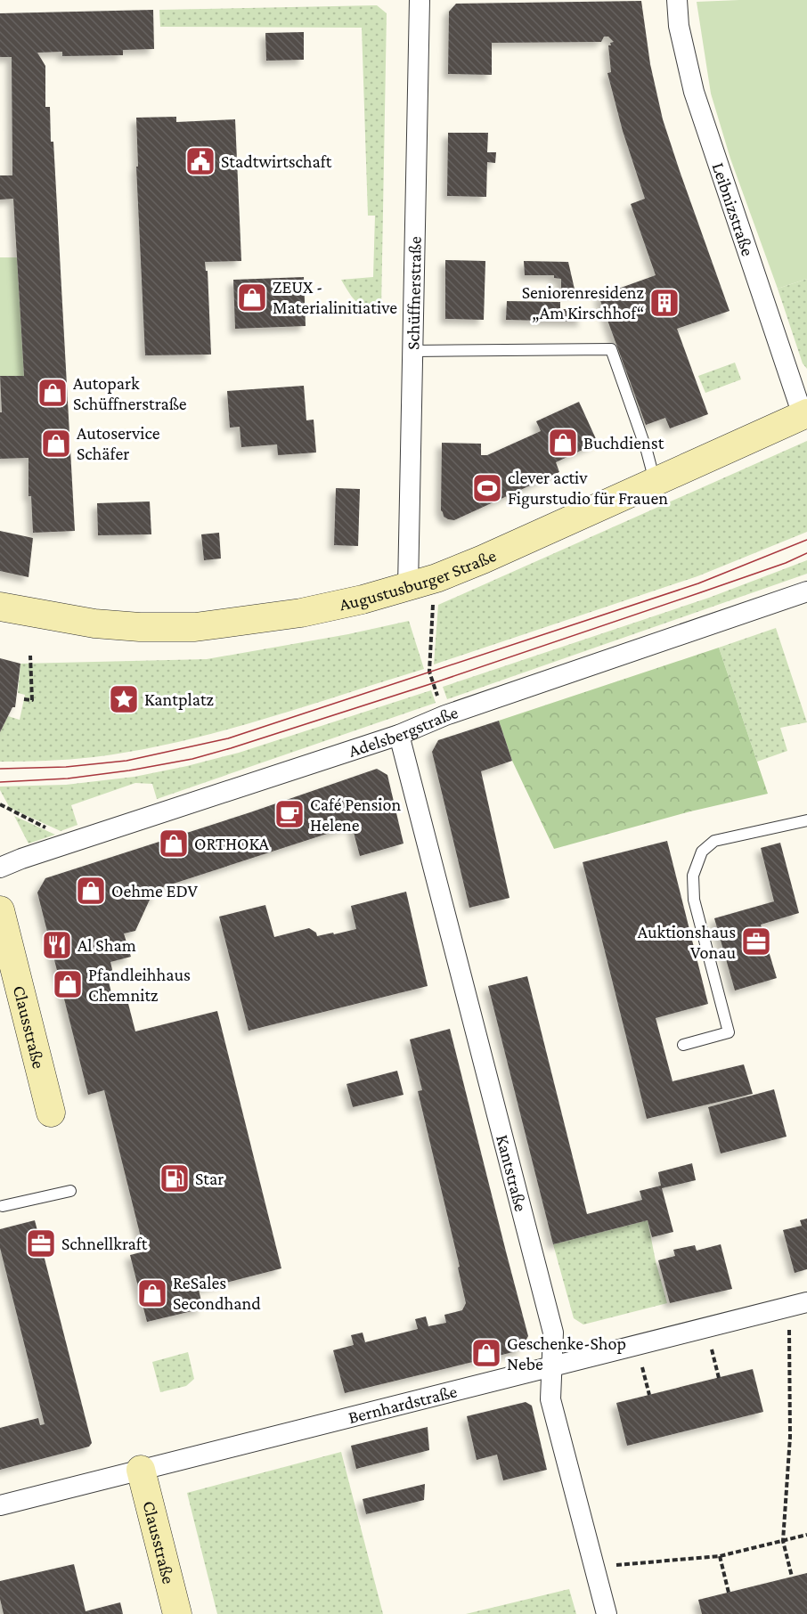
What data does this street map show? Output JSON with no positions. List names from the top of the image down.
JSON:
{
  "streets": {
    "main road": ["Augustusburger Straße", "Clausstraße"],
    "street": [
      "Leibnizstraße",
      "Schüffnerstraße",
      "Adelsbergstraße",
      "Kantstraße",
      "Bernhardstraße"
    ]
  },
  "crossings": [
    ["Leibnizstraße", "Augustusburger Straße"],
    ["Schüffnerstraße", "Augustusburger Straße"],
    ["Adelsbergstraße", "Kantstraße"],
    ["Clausstraße", "Bernhardstraße"],
    ["Kantstraße", "Bernhardstraße"]
  ],
  "places": {
    "public building": ["Stadtwirtschaft"],
    "shop": [
      "ZEUX - Materialinitiative",
      "Autopark Schüffnerstraße",
      "Buchdienst",
      "Autoservice Schäfer",
      "ORTHOKA",
      "Oehme EDV",
      "Pfandleihhaus Chemnitz",
      "ReSales Secondhand",
      "Geschenke-Shop Nebe"
    ],
    "building": ["Seniorenresidenz „Am Kirschhof“"],
    "sports": ["clever activ Figurstudio für Frauen"],
    "place": ["Kantplatz"],
    "cafe": ["Café Pension Helene"],
    "office": ["Auktionshaus Vonau", "Schnellkraft"],
    "restaurant": ["Al Sham"],
    "fuel station": ["Star"]
  }
}
